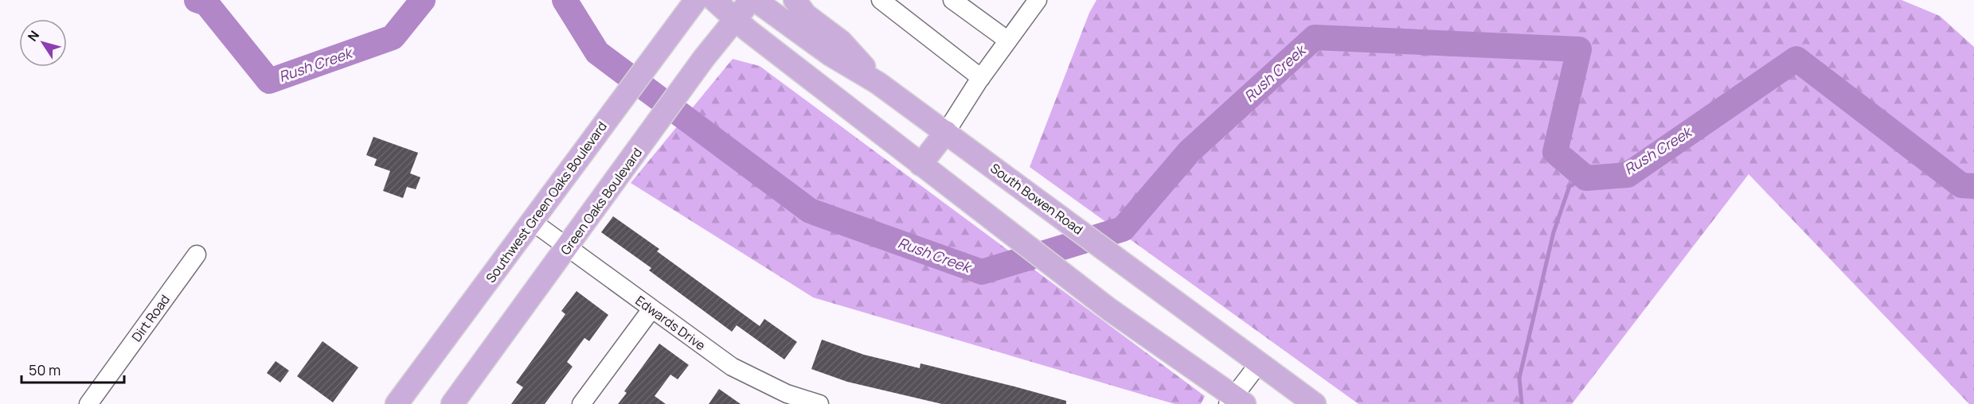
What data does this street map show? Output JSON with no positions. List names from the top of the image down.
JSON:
{
  "streets": {
    "main road": ["South Bowen Road", "Green Oaks Boulevard", "Southwest Green Oaks Boulevard"],
    "street": ["Dirt Road", "Edwards Drive"]
  },
  "crossings": [
    ["South Bowen Road", "Green Oaks Boulevard"],
    ["Green Oaks Boulevard", "Edwards Drive"],
    ["Southwest Green Oaks Boulevard", "Edwards Drive"]
  ],
  "water": ["Rush Creek"],
  "scale_bar": "50 m",
  "north": "top left"
}
